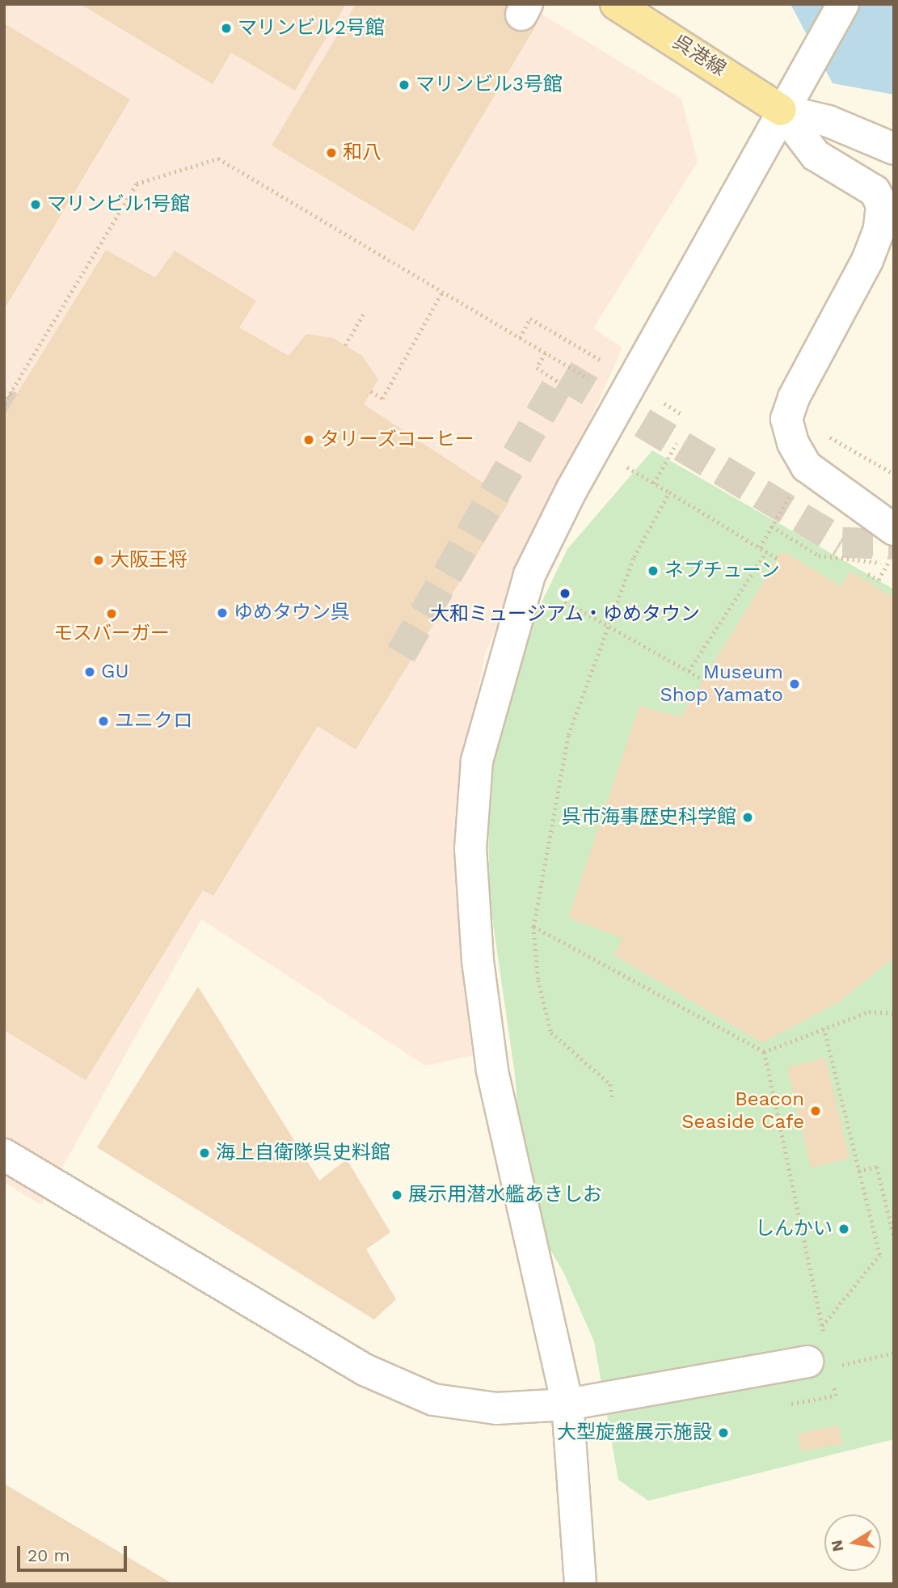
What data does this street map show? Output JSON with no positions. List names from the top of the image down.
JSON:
{
  "streets": {
    "main road": ["呉港線"]
  },
  "places": [
    "マリンビル2号館",
    "マリンビル3号館",
    "和八",
    "マリンビル1号館",
    "タリーズコーヒー",
    "大阪王将",
    "ネプチューン",
    "大和ミュージアム・ゆめタウン",
    "ゆめタウン呉",
    "モスバーガー",
    "GU",
    "Museum Shop Yamato",
    "ユニクロ",
    "呉市海事歴史科学館",
    "Beacon Seaside Cafe",
    "海上自衛隊呉史料館",
    "展示用潜水艦あきしお",
    "しんかい",
    "大型旋盤展示施設"
  ],
  "scale_bar": "20 m",
  "north": "left"
}
